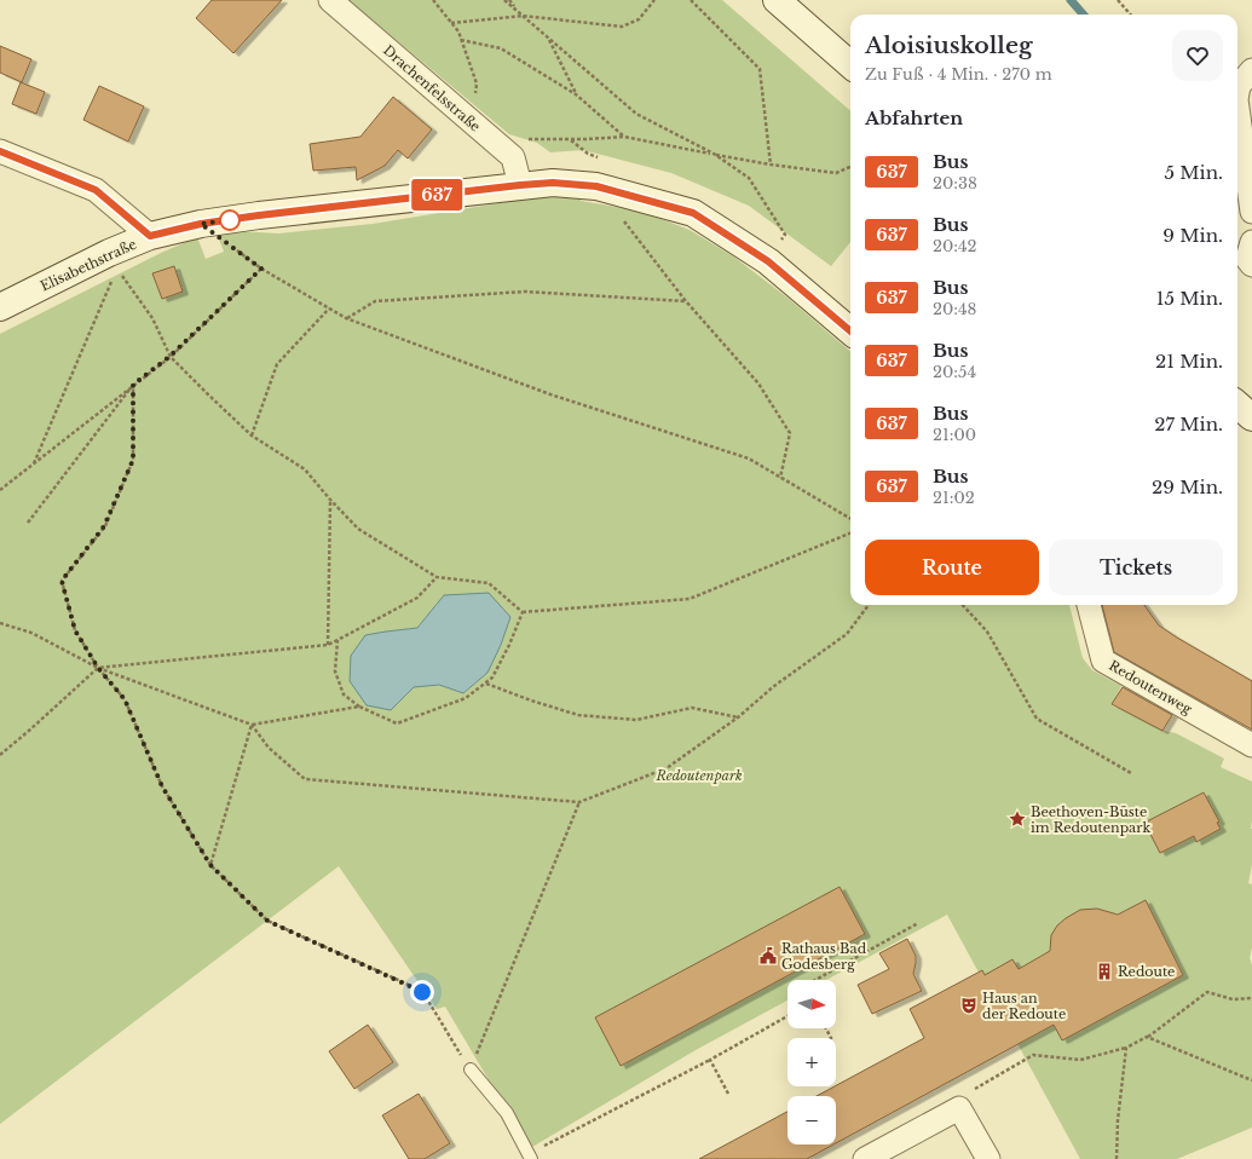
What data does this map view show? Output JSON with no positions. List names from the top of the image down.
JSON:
{
  "streets": {
    "street": ["Drachenfelsstraße", "Elisabethstraße", "Redoutenweg"]
  },
  "parks": ["Redoutenpark"],
  "places": {
    "place": ["Beethoven-Büste im Redoutenpark"],
    "public building": ["Rathaus Bad Godesberg"],
    "building": ["Redoute"],
    "theatre": ["Haus an der Redoute"]
  },
  "lines": ["bus line 637"],
  "north": "right",
  "page": {
    "on_map": "637",
    "heading": [
      ["Aloisiuskolleg", "Zu Fuß · 4 Min. · 270 m"],
      "Abfahrten"
    ],
    "list": [
      {
        "mark": "637",
        "name": "Bus",
        "note": "20:38",
        "value": "5 Min."
      },
      {
        "mark": "637",
        "name": "Bus",
        "note": "20:42",
        "value": "9 Min."
      },
      {
        "mark": "637",
        "name": "Bus",
        "note": "20:48",
        "value": "15 Min."
      },
      {
        "mark": "637",
        "name": "Bus",
        "note": "20:54",
        "value": "21 Min."
      },
      {
        "mark": "637",
        "name": "Bus",
        "note": "21:00",
        "value": "27 Min."
      },
      {
        "mark": "637",
        "name": "Bus",
        "note": "21:02",
        "value": "29 Min."
      }
    ],
    "buttons": ["Route", "Tickets"],
    "map_buttons": ["+", "−"]
  }
}
